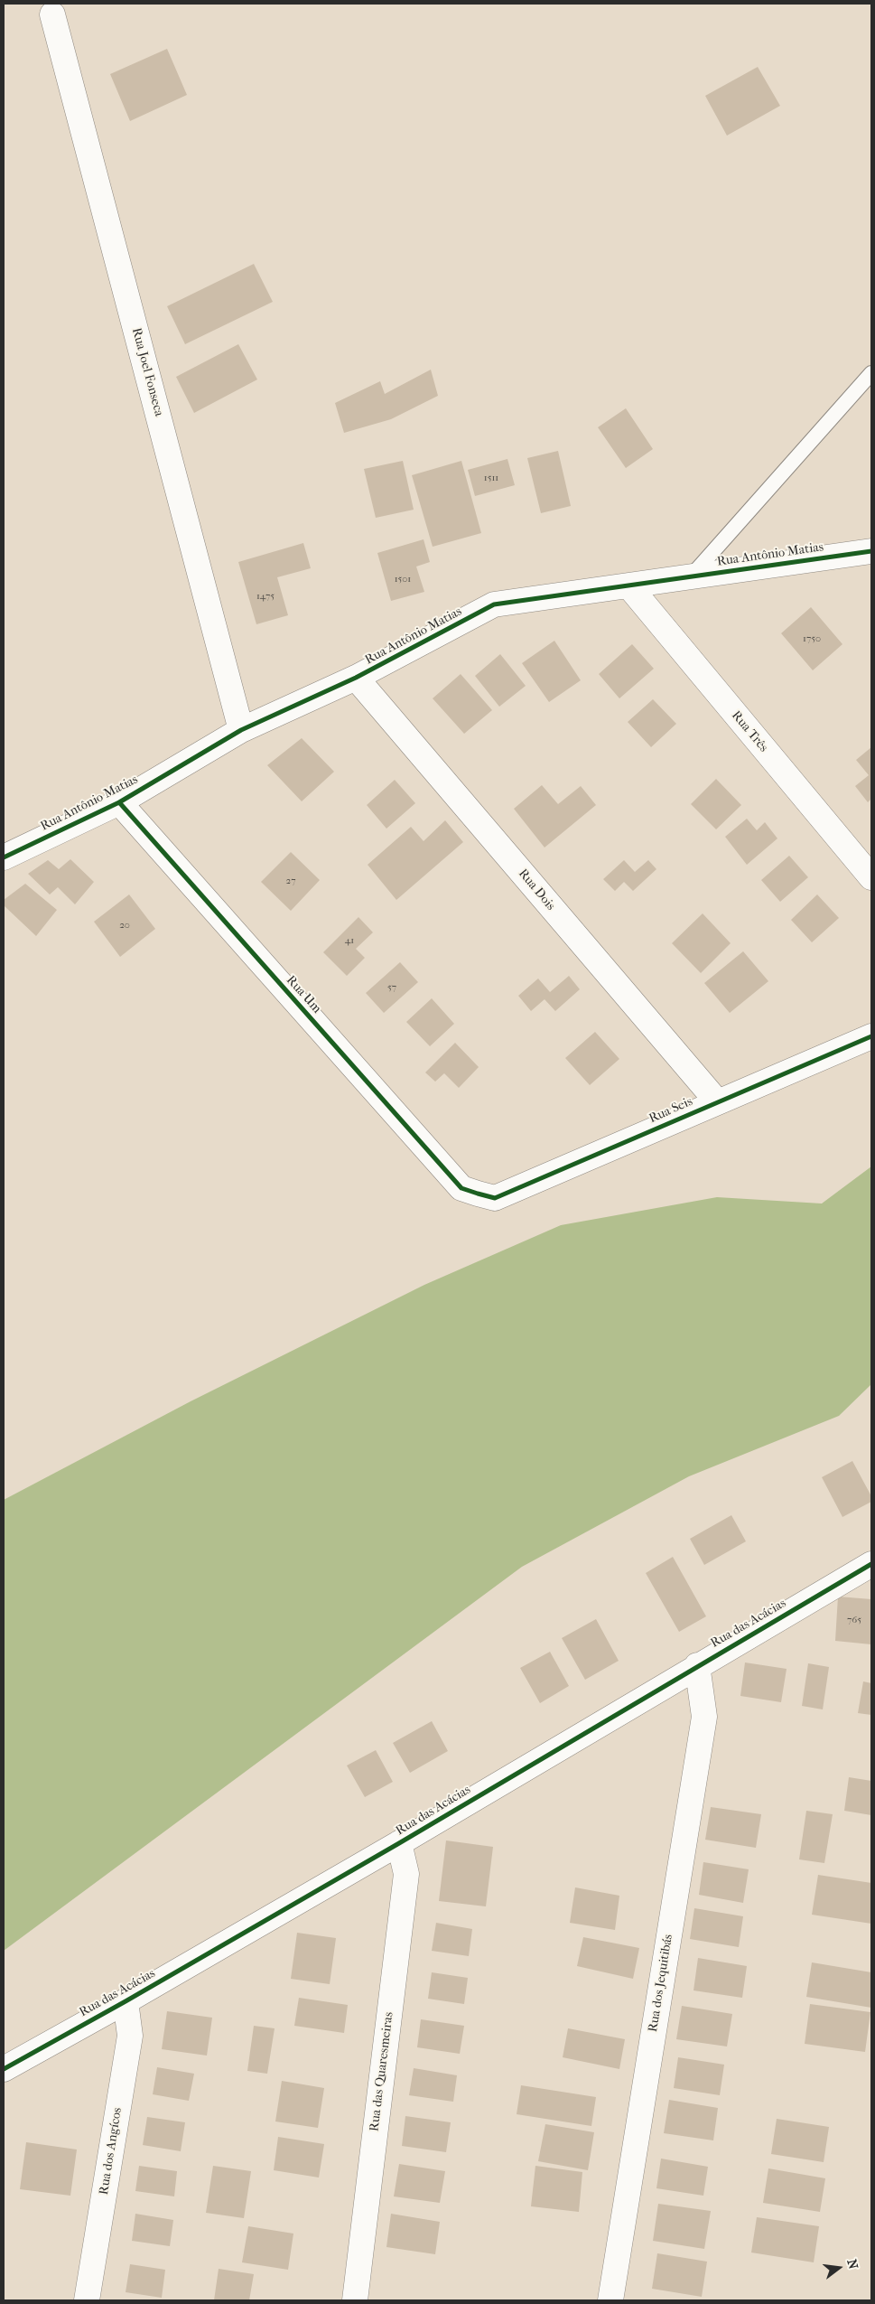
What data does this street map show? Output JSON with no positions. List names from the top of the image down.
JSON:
{
  "streets": {
    "street": [
      "Rua Joel Fonseca",
      "Rua Antônio Matias",
      "Rua Três",
      "Rua Dois",
      "Rua Um",
      "Rua Seis",
      "Rua das Acácias",
      "Rua dos Jequitibás",
      "Rua das Quaresmeiras",
      "Rua dos Angícos"
    ]
  },
  "crossings": [
    ["Rua Joel Fonseca", "Rua Antônio Matias"],
    ["Rua Antônio Matias", "Rua Três"],
    ["Rua Antônio Matias", "Rua Dois"],
    ["Rua Antônio Matias", "Rua Um"],
    ["Rua Dois", "Rua Seis"],
    ["Rua Um", "Rua Seis"],
    ["Rua das Acácias", "Rua dos Jequitibás"],
    ["Rua das Acácias", "Rua das Quaresmeiras"],
    ["Rua das Acácias", "Rua dos Angícos"]
  ],
  "house_numbers": [
    "1511",
    "1501",
    "1475",
    "1750",
    "27",
    "20",
    "41",
    "57",
    "765"
  ],
  "north": "right"
}
